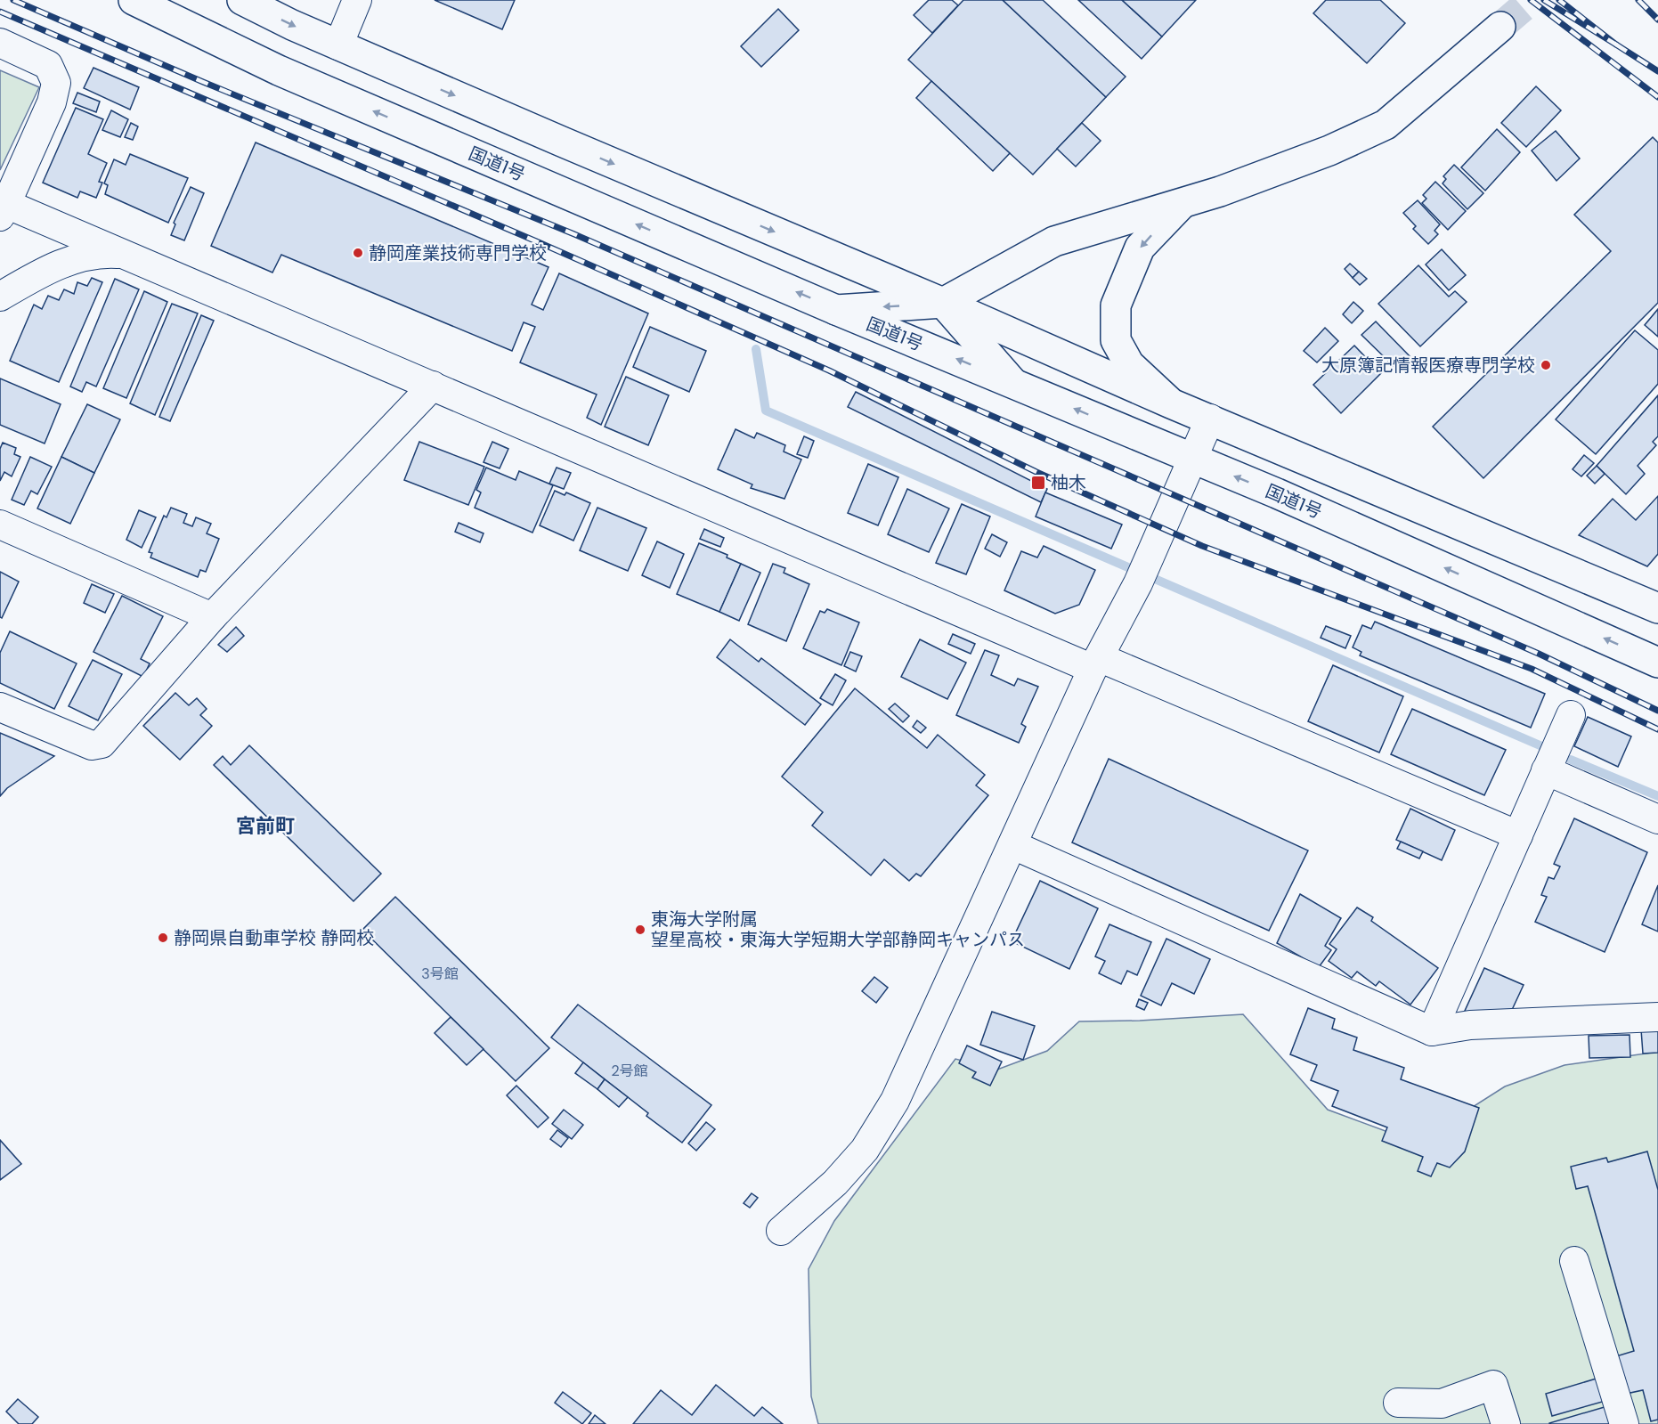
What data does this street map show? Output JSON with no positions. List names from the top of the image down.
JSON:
{
  "streets": {
    "main road": ["国道1号"]
  },
  "districts": ["宮前町"],
  "places": {
    "other": [
      "静岡産業技術専門学校",
      "大原簿記情報医療専門学校",
      "東海大学附属 望星高校・東海大学短期大学部静岡キャンパス",
      "静岡県自動車学校 静岡校"
    ],
    "transit": ["柚木"]
  },
  "house_numbers": ["3号館", "2号館"]
}
